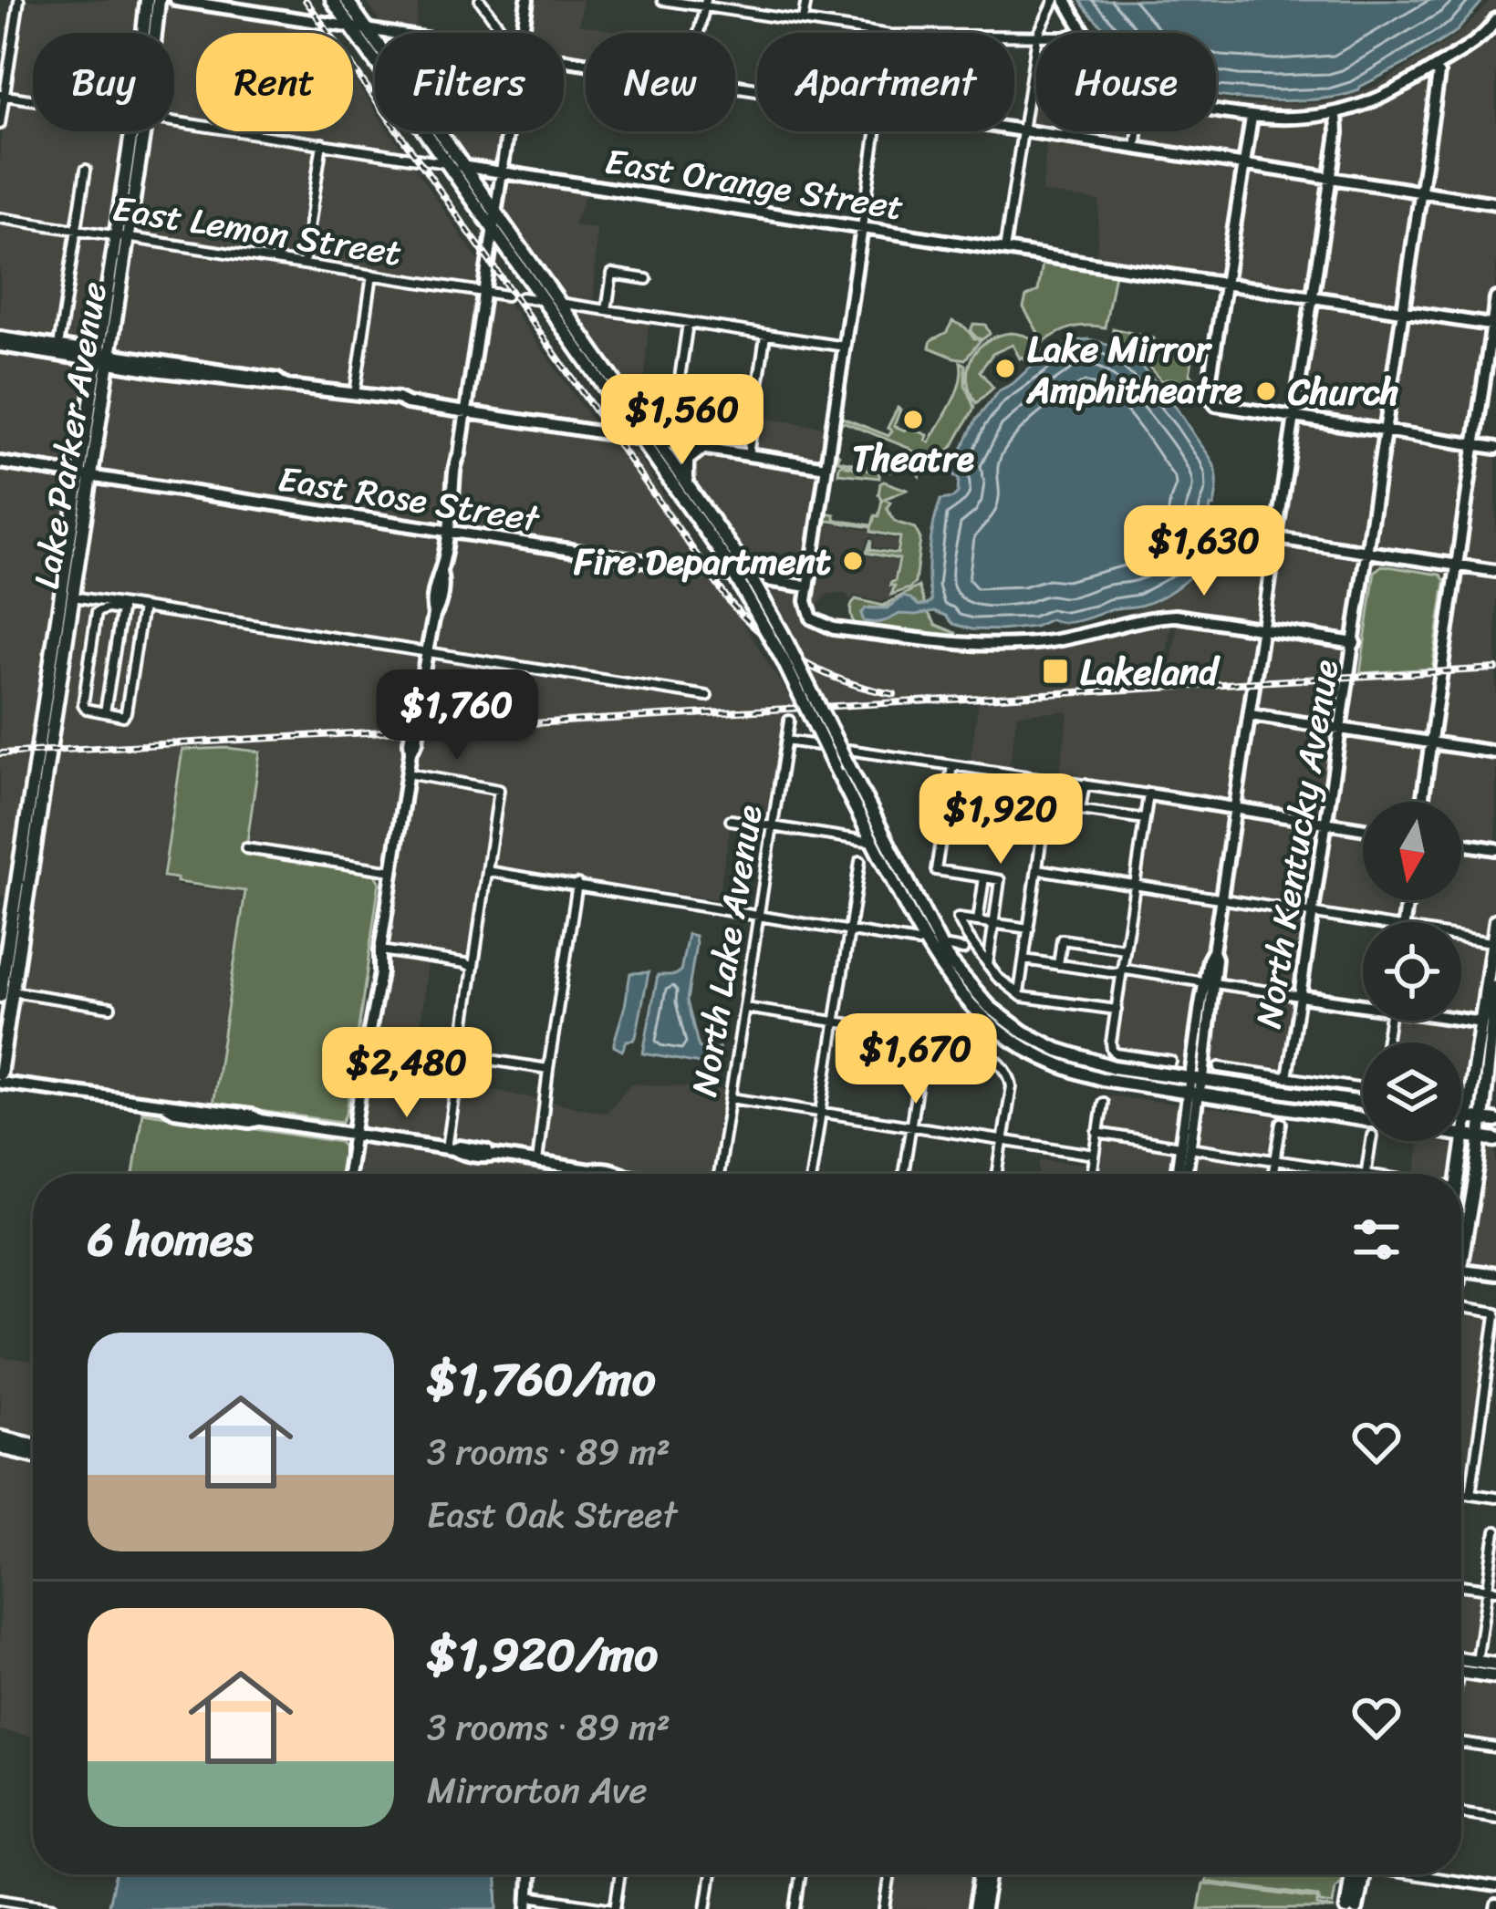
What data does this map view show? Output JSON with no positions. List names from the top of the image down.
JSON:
{
  "streets": {
    "main road": ["Lake Parker Avenue"],
    "street": [
      "East Orange Street",
      "East Lemon Street",
      "East Rose Street",
      "North Kentucky Avenue",
      "North Lake Avenue"
    ]
  },
  "crossings": [
    ["East Orange Street", "North Kentucky Avenue"],
    ["East Lemon Street", "Lake Parker Avenue"],
    ["Lake Parker Avenue", "East Rose Street"]
  ],
  "places": {
    "other": [
      "Lake Mirror Amphitheatre",
      "Church",
      "Theatre",
      "Fire Department"
    ],
    "transit": ["Lakeland"]
  },
  "north": "bottom",
  "page": {
    "chip": [
      "Buy",
      "Rent",
      "Filters",
      "New",
      "Apartment",
      "House"
    ],
    "price": [
      "$1,560",
      "$1,630",
      "$1,760",
      "$1,920",
      "$1,670",
      "$2,480"
    ],
    "heading": "6 homes",
    "list": [
      {
        "name": "$1,760/mo",
        "note": "3 rooms · 89 m² · East Oak Street"
      },
      {
        "name": "$1,920/mo",
        "note": "3 rooms · 89 m² · Mirrorton Ave"
      }
    ]
  }
}
